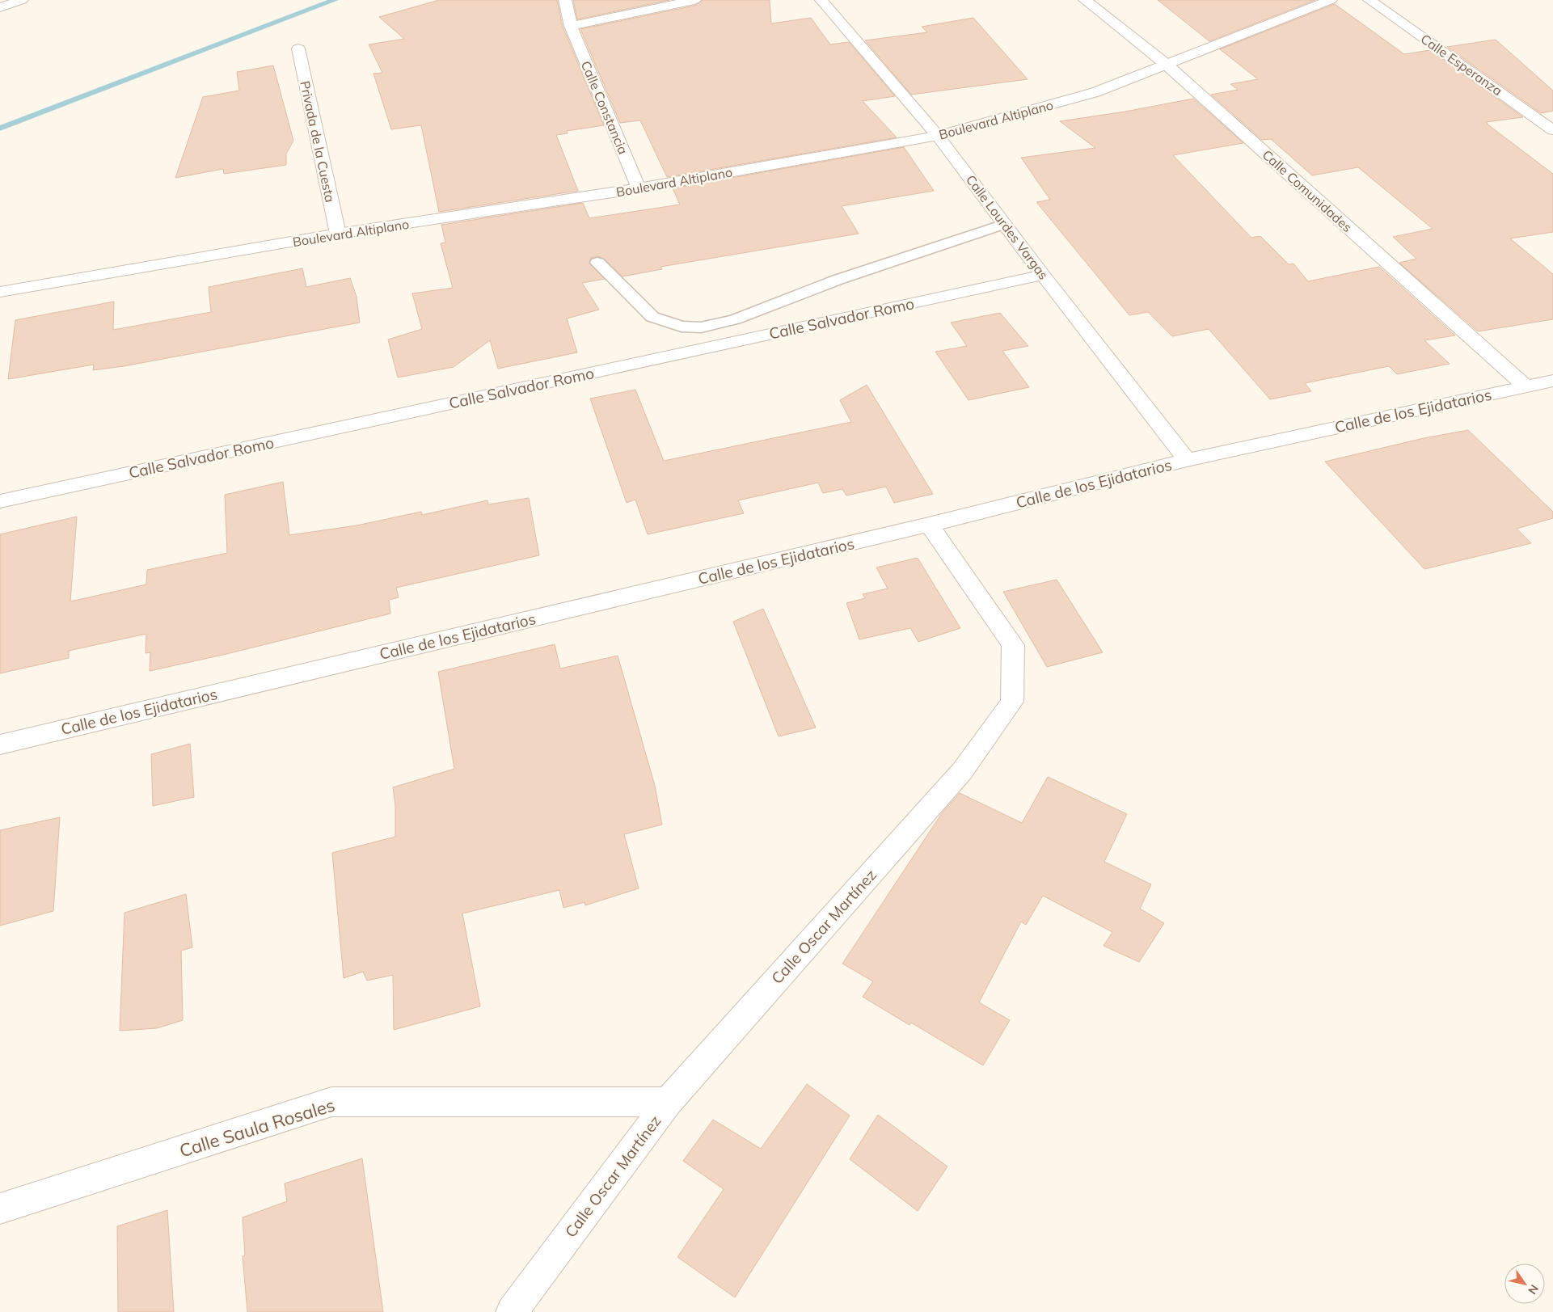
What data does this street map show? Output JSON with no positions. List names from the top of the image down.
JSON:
{
  "streets": {
    "street": [
      "Calle Esperanza",
      "Calle Constancia",
      "Boulevard Altiplano",
      "Privada de la Cuesta",
      "Calle Comunidades",
      "Calle Lourdes Vargas",
      "Calle Salvador Romo",
      "Calle de los Ejidatarios",
      "Calle Oscar Martínez",
      "Calle Saula Rosales"
    ]
  },
  "crossings": [
    ["Calle Constancia", "Boulevard Altiplano"],
    ["Boulevard Altiplano", "Privada de la Cuesta"],
    ["Boulevard Altiplano", "Calle Comunidades"],
    ["Boulevard Altiplano", "Calle Lourdes Vargas"],
    ["Calle Comunidades", "Calle de los Ejidatarios"],
    ["Calle Lourdes Vargas", "Calle Salvador Romo"],
    ["Calle Lourdes Vargas", "Calle de los Ejidatarios"],
    ["Calle de los Ejidatarios", "Calle Oscar Martínez"],
    ["Calle Oscar Martínez", "Calle Saula Rosales"]
  ],
  "north": "bottom right"
}
